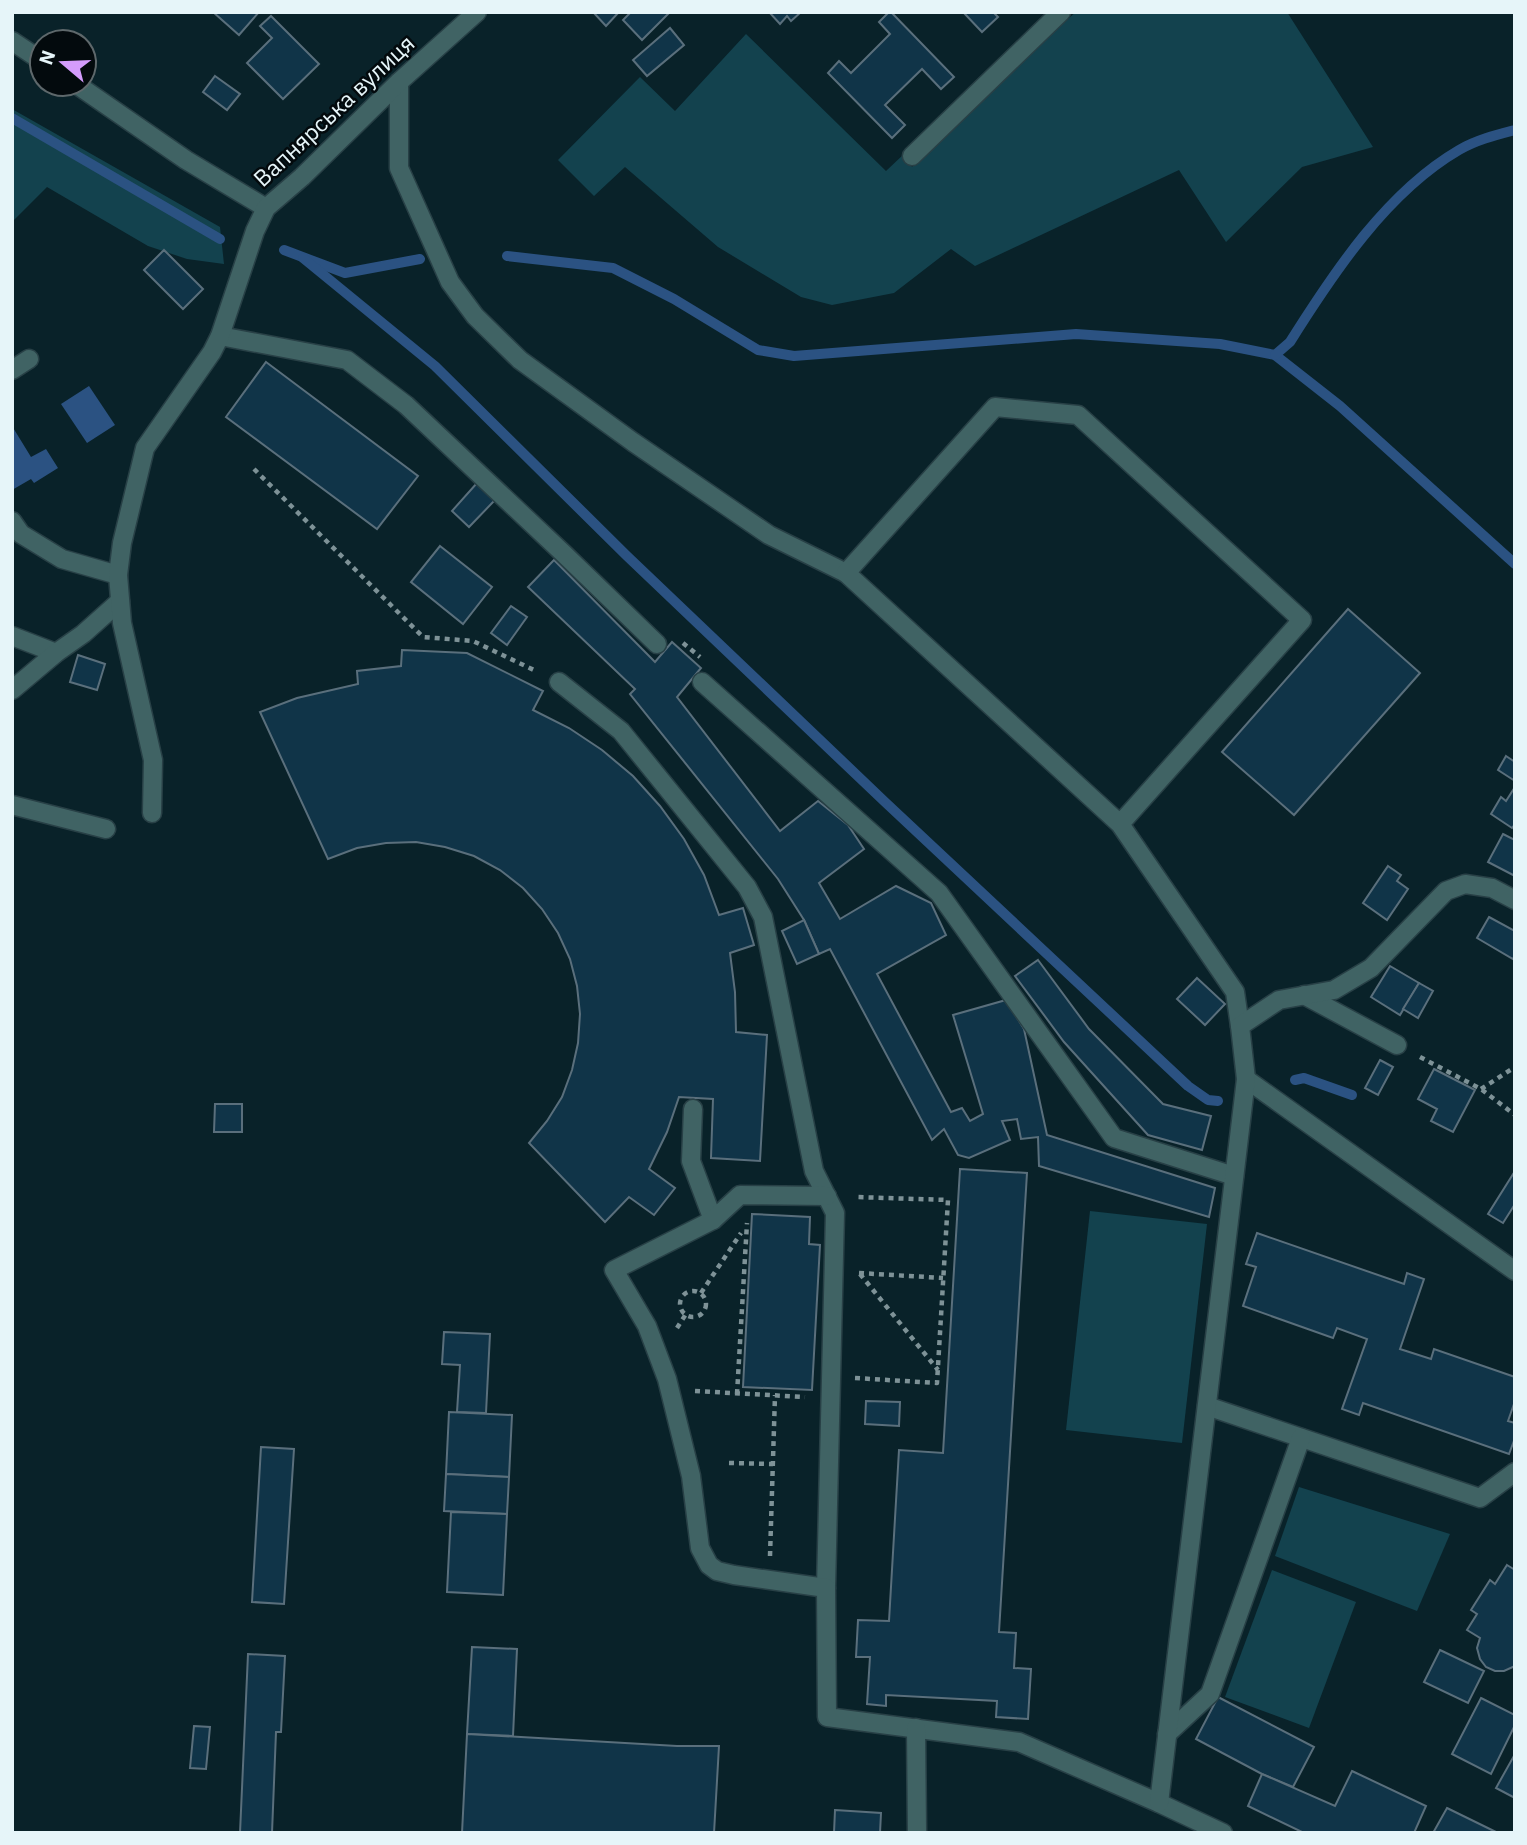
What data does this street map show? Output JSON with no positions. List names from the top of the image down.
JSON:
{
  "streets": {
    "street": ["Вапнярська вулиця"]
  },
  "north": "left"
}
